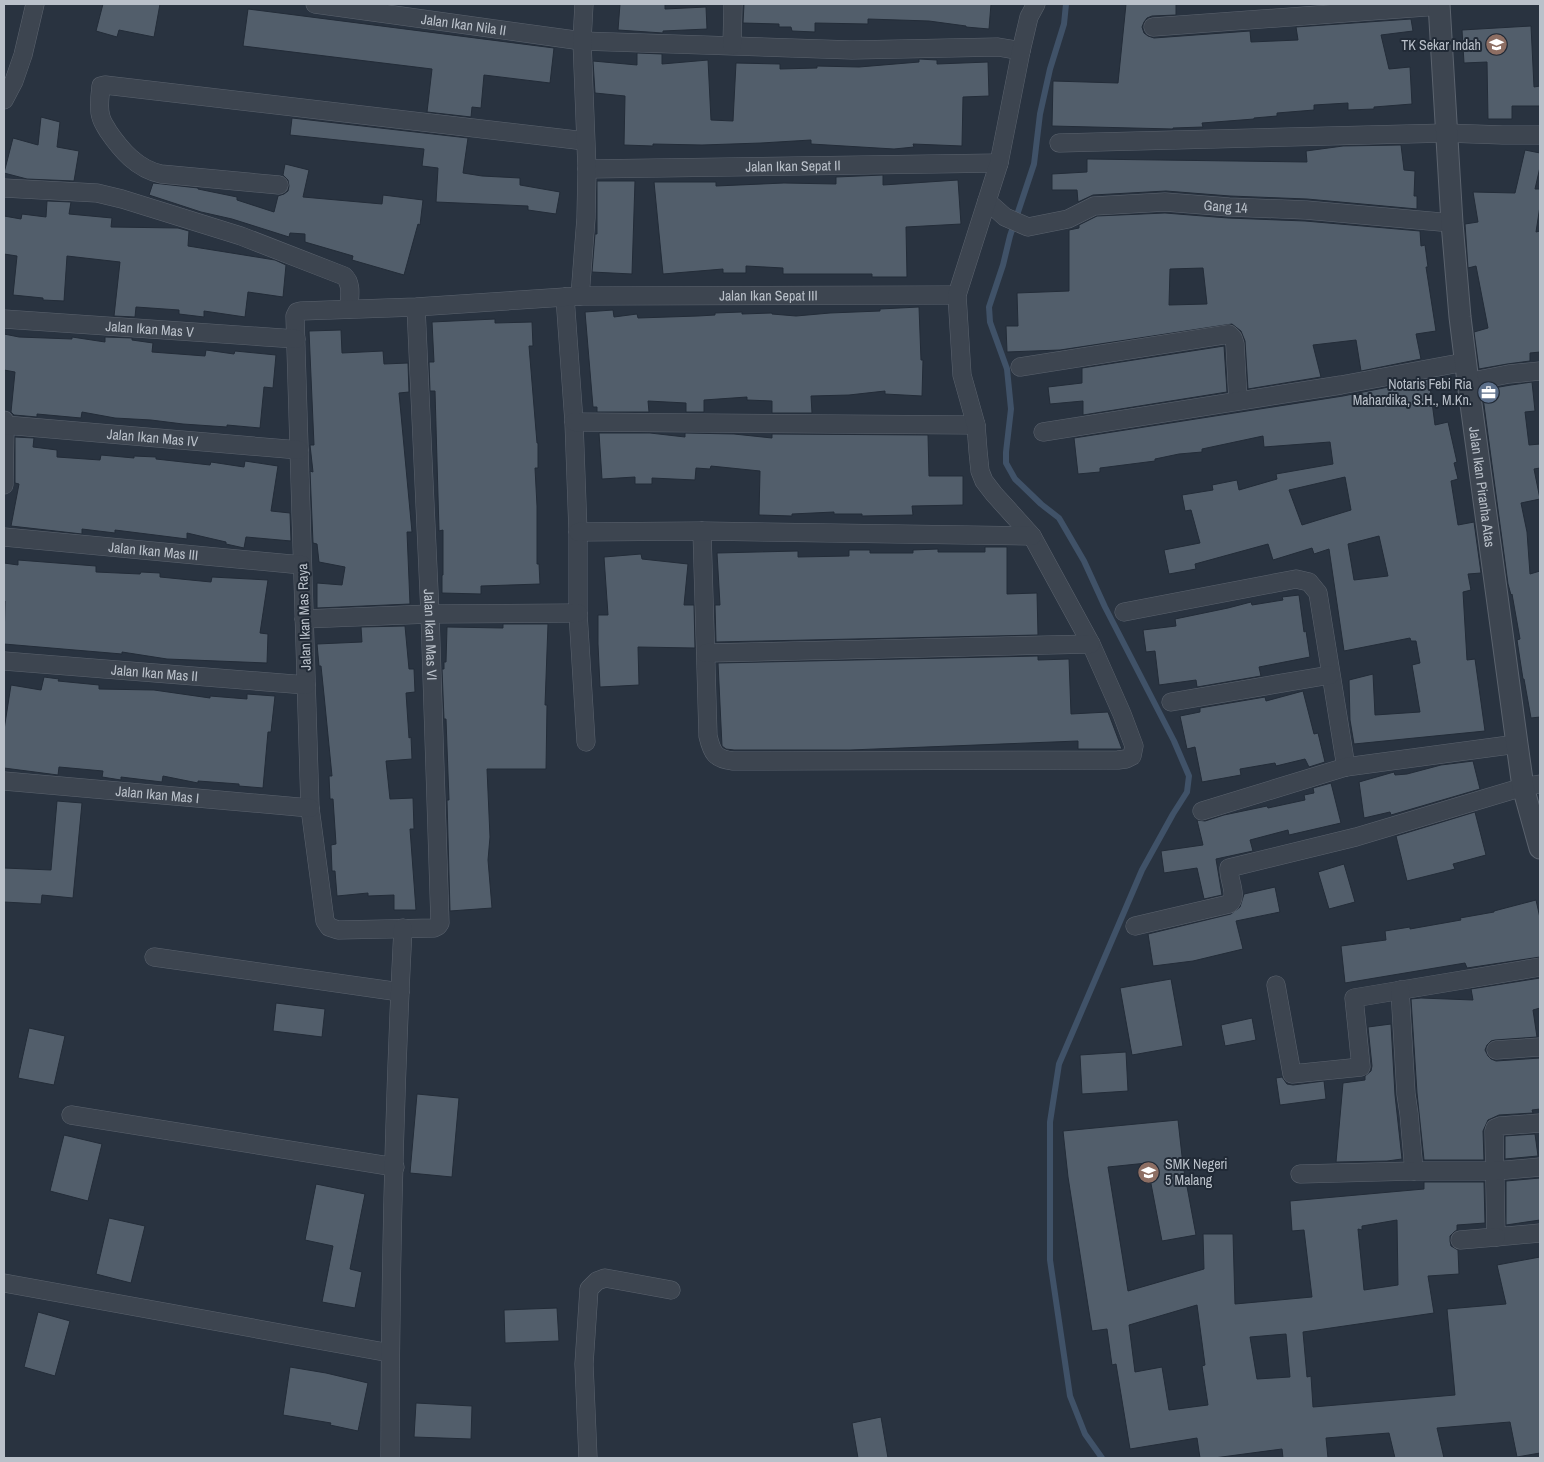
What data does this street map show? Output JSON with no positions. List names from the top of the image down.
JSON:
{
  "streets": {
    "street": [
      "Jalan Ikan Nila II",
      "Jalan Ikan Sepat II",
      "Gang 14",
      "Jalan Ikan Sepat III",
      "Jalan Ikan Mas V",
      "Jalan Ikan Mas IV",
      "Jalan Ikan Piranha Atas",
      "Jalan Ikan Mas III",
      "Jalan Ikan Mas Raya",
      "Jalan Ikan Mas VI",
      "Jalan Ikan Mas II",
      "Jalan Ikan Mas I"
    ]
  },
  "crossings": [
    ["Gang 14", "Jalan Ikan Piranha Atas"],
    ["Jalan Ikan Sepat III", "Jalan Ikan Mas Raya"],
    ["Jalan Ikan Sepat III", "Jalan Ikan Mas VI"],
    ["Jalan Ikan Mas V", "Jalan Ikan Mas Raya"],
    ["Jalan Ikan Mas IV", "Jalan Ikan Mas Raya"],
    ["Jalan Ikan Mas III", "Jalan Ikan Mas Raya"],
    ["Jalan Ikan Mas Raya", "Jalan Ikan Mas VI"],
    ["Jalan Ikan Mas Raya", "Jalan Ikan Mas II"],
    ["Jalan Ikan Mas Raya", "Jalan Ikan Mas I"]
  ],
  "places": {
    "school or university": ["TK Sekar Indah", "SMK Negeri 5 Malang"],
    "office": ["Notaris Febi Ria Mahardika, S.H., M.Kn."]
  }
}
